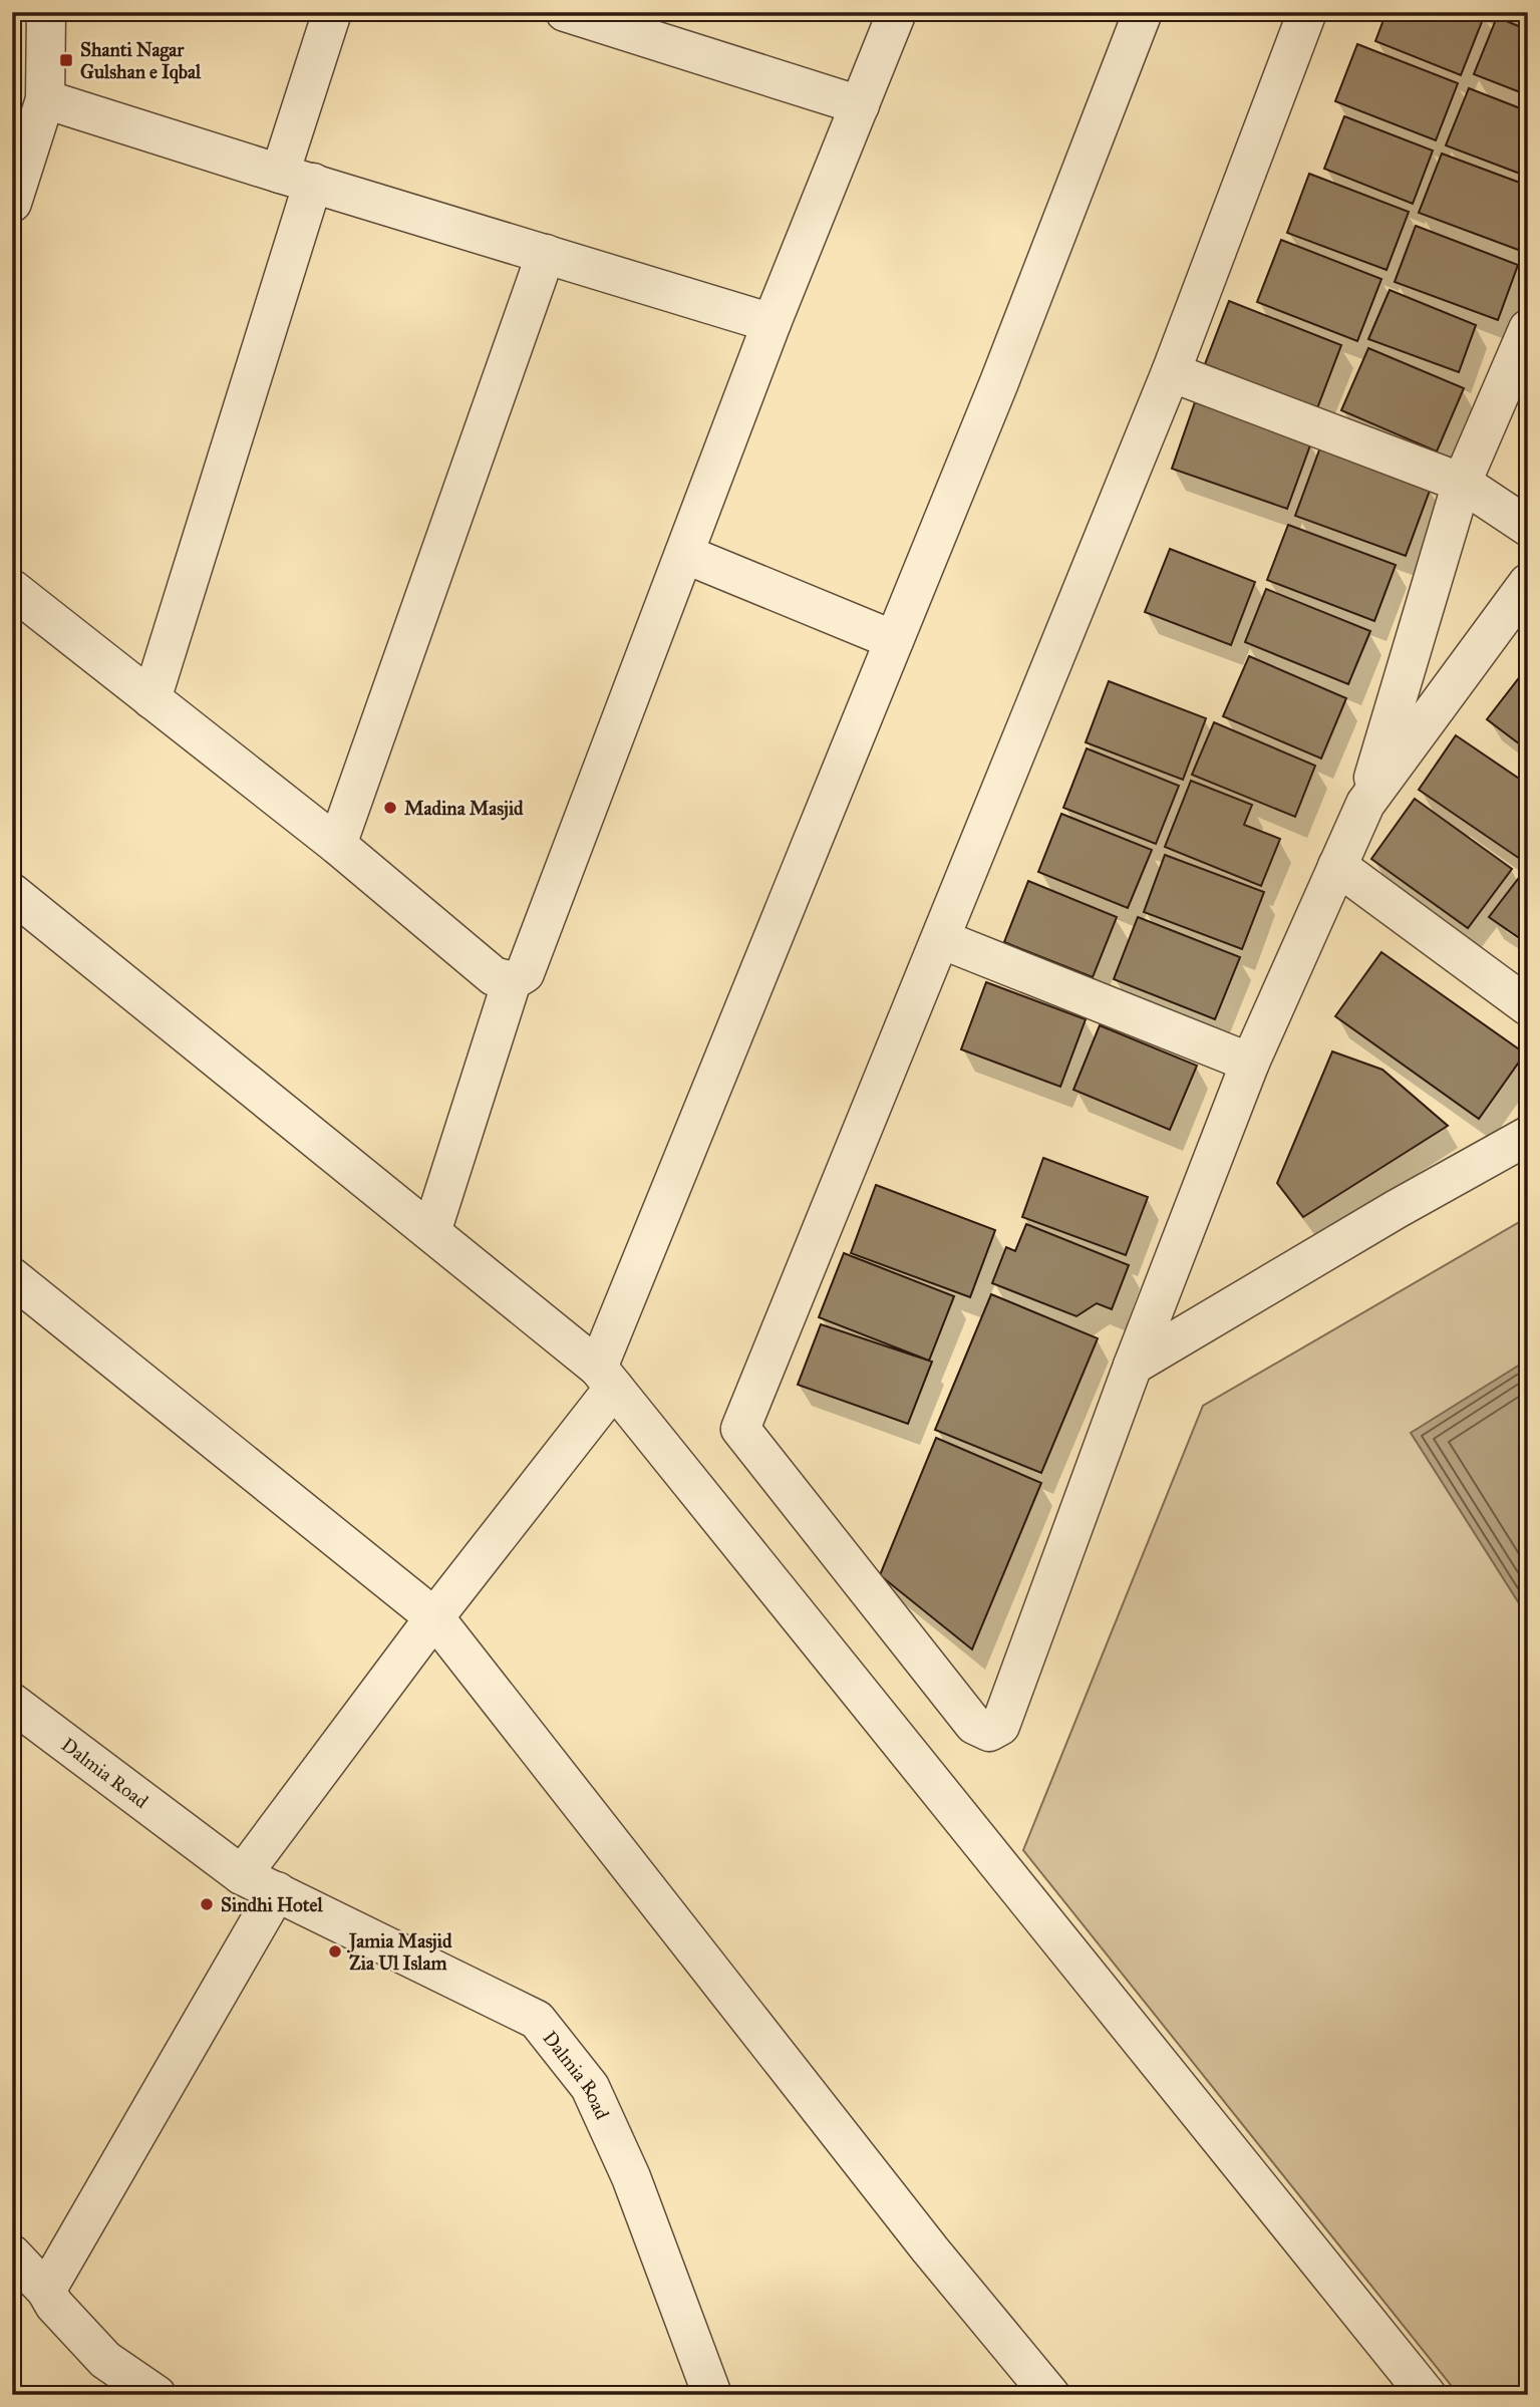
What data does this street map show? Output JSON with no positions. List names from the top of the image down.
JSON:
{
  "streets": {
    "street": ["Dalmia Road"]
  },
  "places": {
    "transit": ["Shanti Nagar Gulshan e Iqbal"],
    "other": ["Madina Masjid", "Sindhi Hotel", "Jamia Masjid Zia Ul Islam"]
  }
}
